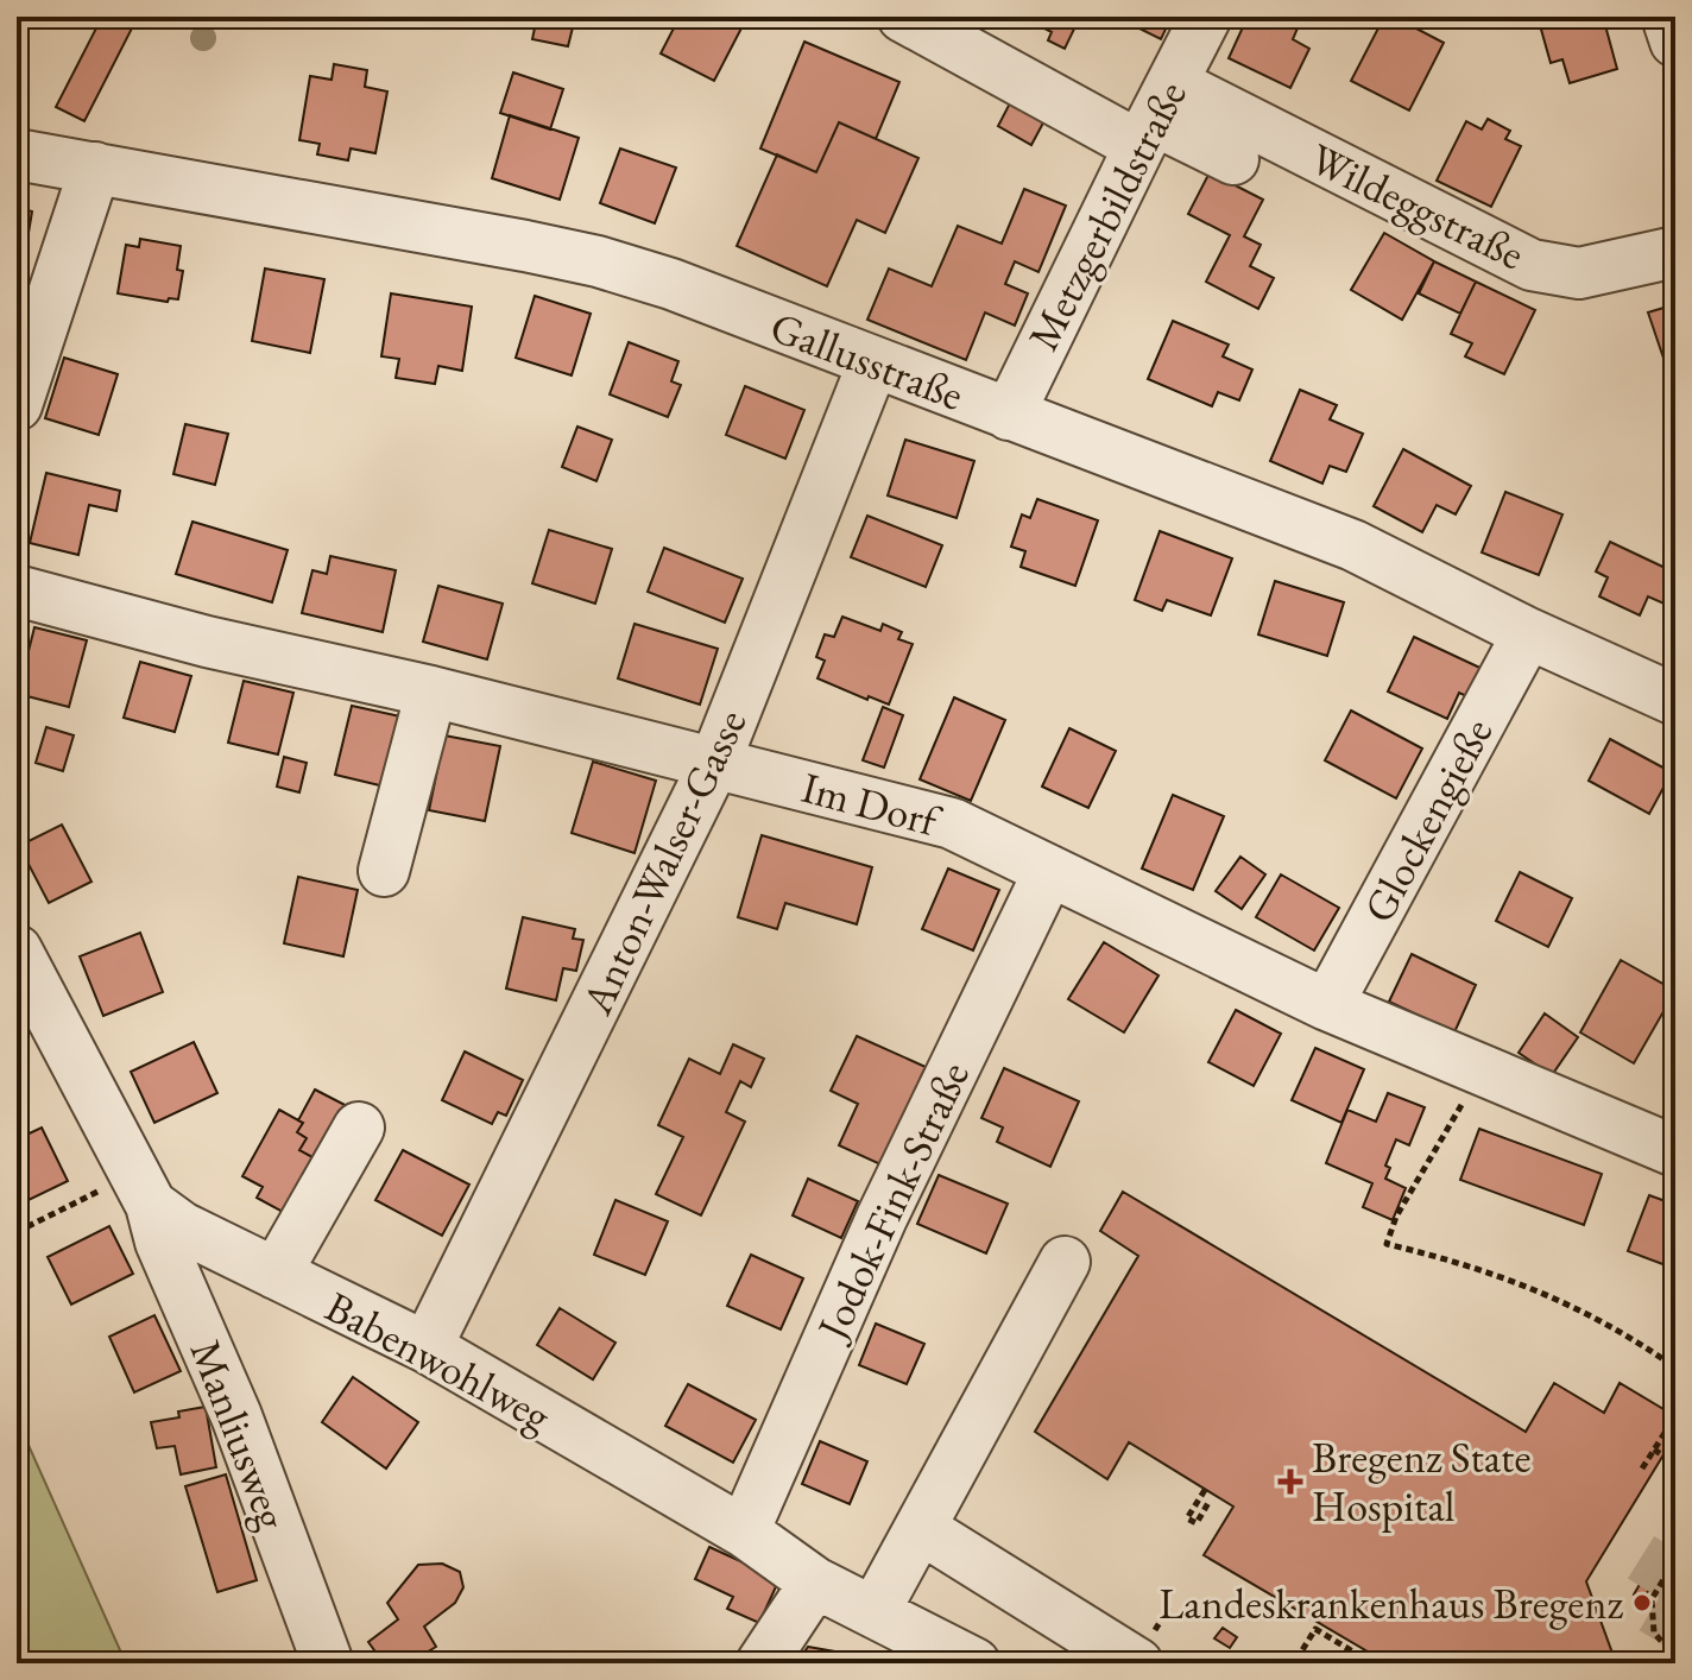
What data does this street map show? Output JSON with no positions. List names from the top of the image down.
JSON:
{
  "streets": {
    "street": [
      "Wildeggstraße",
      "Metzgerbildstraße",
      "Gallusstraße",
      "Im Dorf",
      "Glockengieße",
      "Anton-Walser-Gasse",
      "Jodok-Fink-Straße",
      "Babenwohlweg",
      "Manliusweg"
    ]
  },
  "crossings": [
    ["Wildeggstraße", "Metzgerbildstraße"],
    ["Metzgerbildstraße", "Gallusstraße"],
    ["Gallusstraße", "Glockengieße"],
    ["Gallusstraße", "Anton-Walser-Gasse"],
    ["Im Dorf", "Glockengieße"],
    ["Im Dorf", "Anton-Walser-Gasse"],
    ["Im Dorf", "Jodok-Fink-Straße"],
    ["Anton-Walser-Gasse", "Babenwohlweg"],
    ["Jodok-Fink-Straße", "Babenwohlweg"],
    ["Babenwohlweg", "Manliusweg"]
  ],
  "places": {
    "health": ["Bregenz State Hospital"],
    "other": ["Landeskrankenhaus Bregenz"]
  }
}
